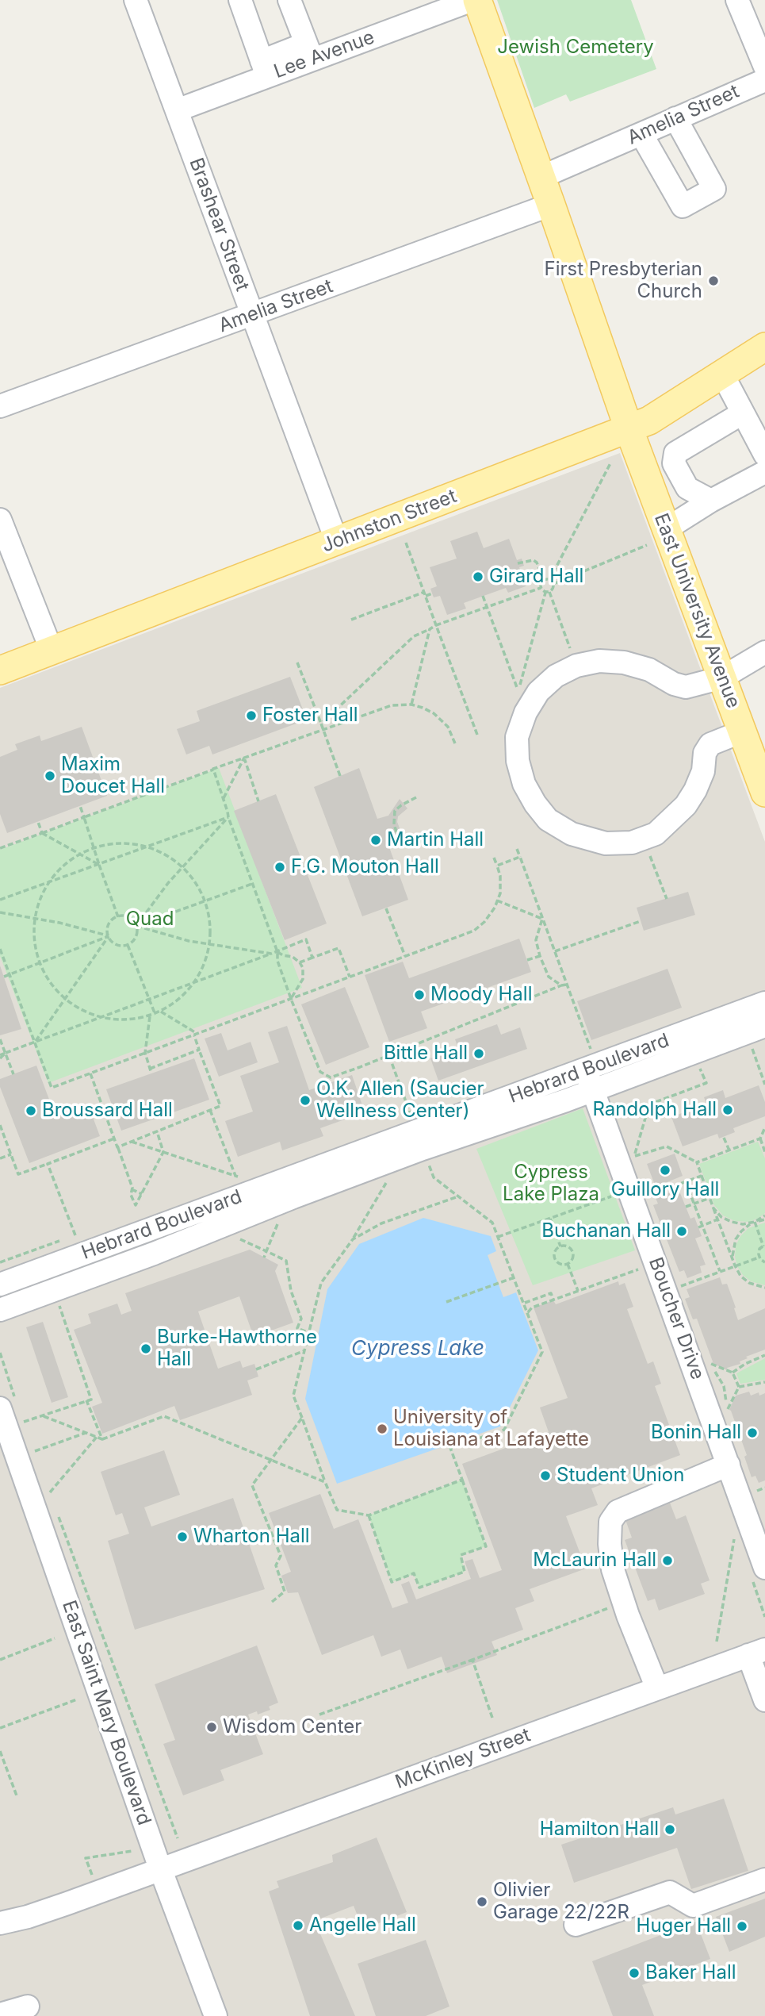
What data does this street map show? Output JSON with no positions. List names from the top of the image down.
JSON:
{
  "streets": {
    "main road": ["Johnston Street", "East University Avenue"],
    "street": [
      "Lee Avenue",
      "Amelia Street",
      "Brashear Street",
      "Hebrard Boulevard",
      "Boucher Drive",
      "East Saint Mary Boulevard",
      "McKinley Street"
    ]
  },
  "crossings": [
    ["Lee Avenue", "Brashear Street"],
    ["Amelia Street", "Brashear Street"],
    ["Amelia Street", "East University Avenue"],
    ["Brashear Street", "Johnston Street"],
    ["Johnston Street", "East University Avenue"],
    ["Hebrard Boulevard", "Boucher Drive"],
    ["East Saint Mary Boulevard", "McKinley Street"]
  ],
  "water": ["Cypress Lake"],
  "parks": ["Jewish Cemetery", "Quad", "Cypress Lake Plaza"],
  "places": [
    "First Presbyterian Church",
    "Girard Hall",
    "Foster Hall",
    "Maxim Doucet Hall",
    "Martin Hall",
    "F.G. Mouton Hall",
    "Moody Hall",
    "Bittle Hall",
    "O.K. Allen (Saucier Wellness Center)",
    "Randolph Hall",
    "Broussard Hall",
    "Guillory Hall",
    "Buchanan Hall",
    "Burke-Hawthorne Hall",
    "University of Louisiana at Lafayette",
    "Bonin Hall",
    "Student Union",
    "Wharton Hall",
    "McLaurin Hall",
    "Wisdom Center",
    "Hamilton Hall",
    "Olivier Garage 22/22R",
    "Angelle Hall",
    "Huger Hall",
    "Baker Hall"
  ]
}
